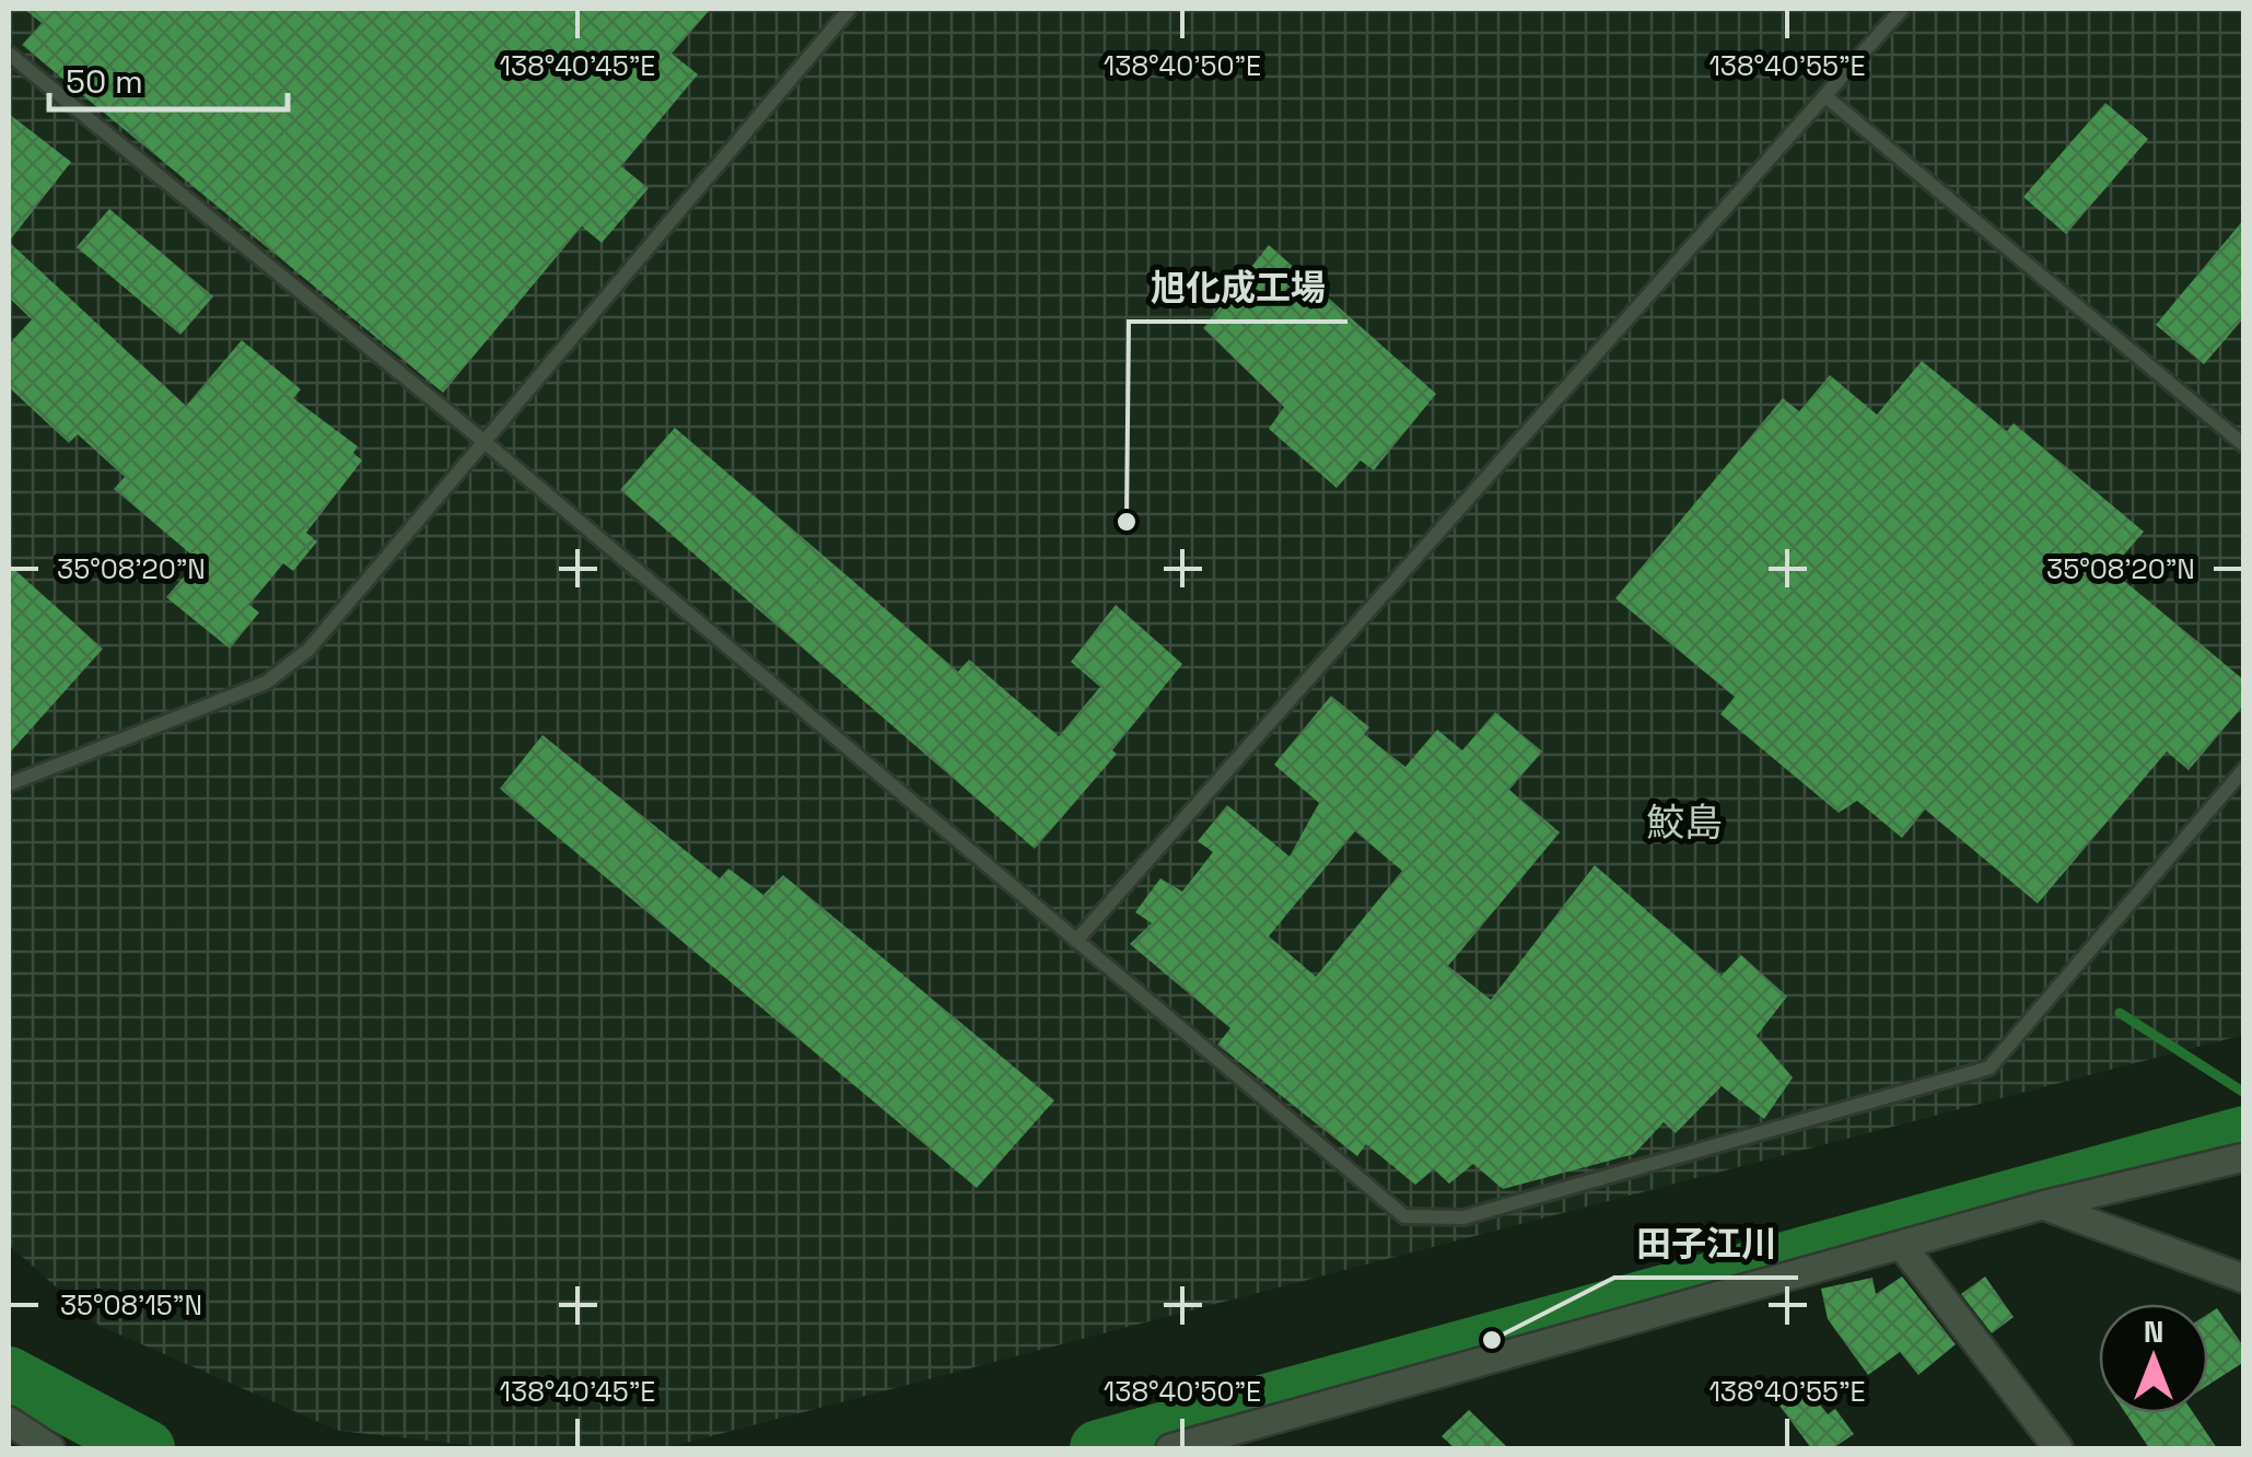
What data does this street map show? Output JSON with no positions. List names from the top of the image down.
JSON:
{
  "districts": ["鮫島"],
  "places": ["旭化成工場", "田子江川"],
  "scale_bar": "50 m",
  "north": "top",
  "coordinates": [
    "138°40'45\"E",
    "138°40'50\"E",
    "138°40'55\"E",
    "35°08'20\"N",
    "35°08'15\"N"
  ]
}
